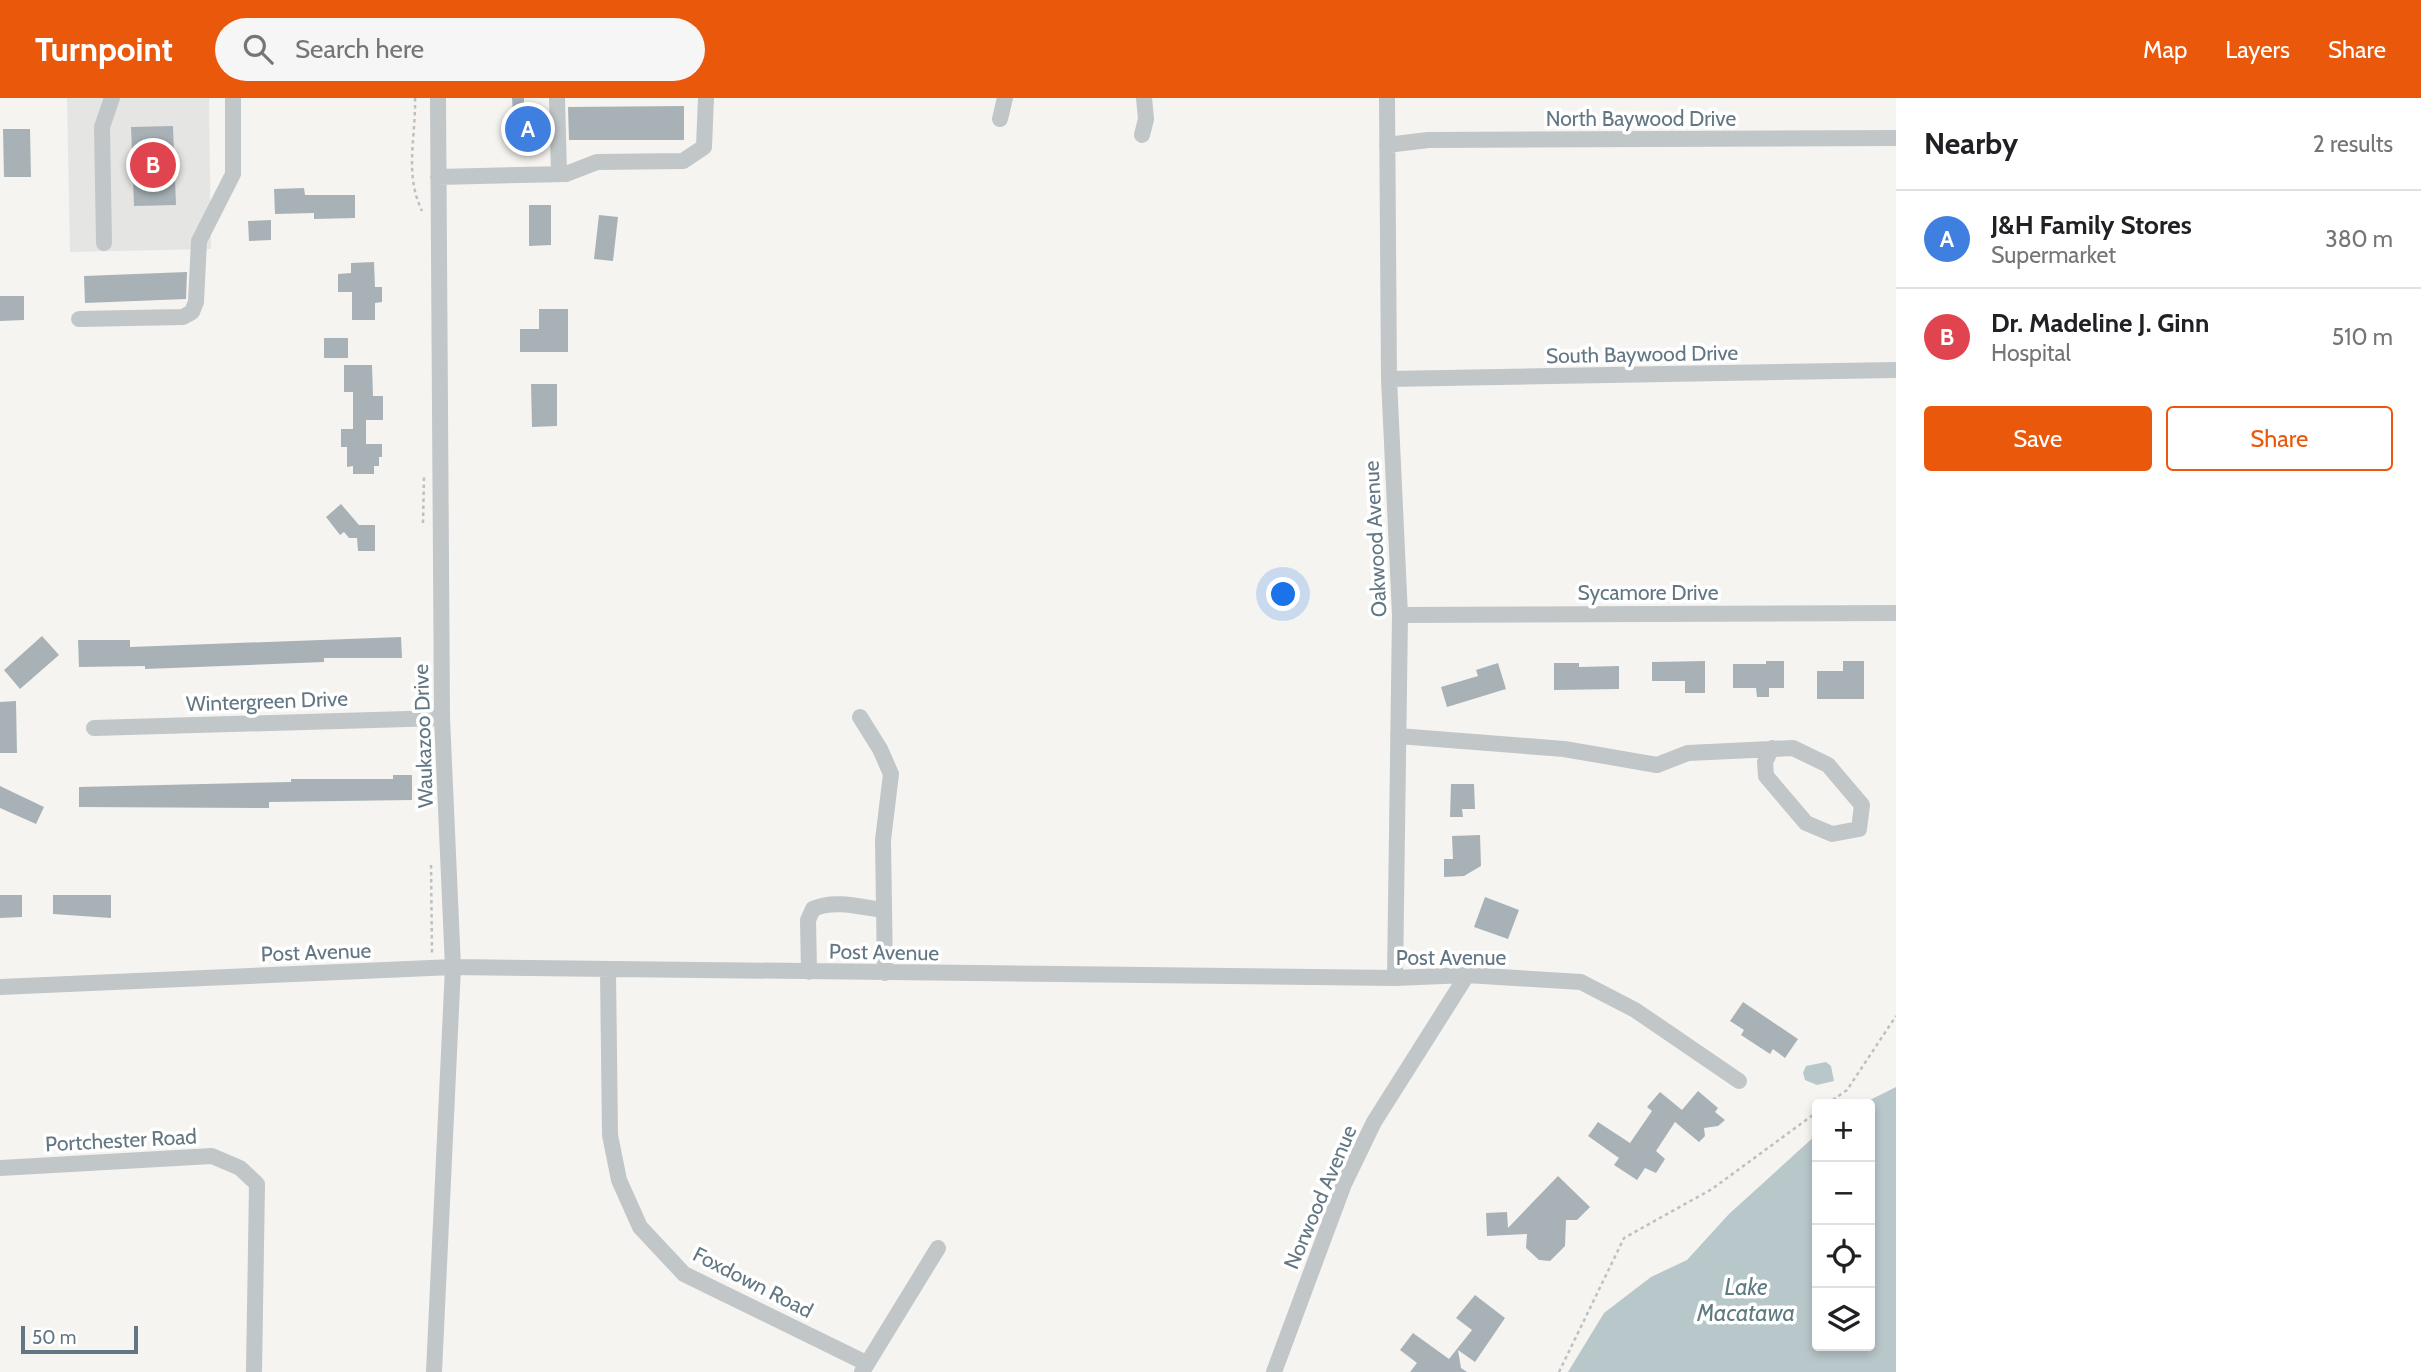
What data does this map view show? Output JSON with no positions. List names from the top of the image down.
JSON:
{
  "streets": {
    "street": [
      "North Baywood Drive",
      "South Baywood Drive",
      "Oakwood Avenue",
      "Sycamore Drive",
      "Wintergreen Drive",
      "Waukazoo Drive",
      "Post Avenue",
      "Portchester Road",
      "Norwood Avenue",
      "Foxdown Road"
    ]
  },
  "crossings": [
    ["North Baywood Drive", "Oakwood Avenue"],
    ["South Baywood Drive", "Oakwood Avenue"],
    ["Oakwood Avenue", "Sycamore Drive"],
    ["Oakwood Avenue", "Post Avenue"],
    ["Wintergreen Drive", "Waukazoo Drive"],
    ["Waukazoo Drive", "Post Avenue"],
    ["Post Avenue", "Norwood Avenue"],
    ["Post Avenue", "Foxdown Road"]
  ],
  "water": ["Lake Macatawa"],
  "scale_bar": "50 m",
  "page": {
    "header": "Turnpoint",
    "search": "Search here",
    "nav": ["Map", "Layers", "Share"],
    "heading": ["Nearby", "2 results"],
    "pins": ["A", "B"],
    "list": [
      {
        "mark": "A",
        "name": "J&H Family Stores",
        "note": "Supermarket",
        "value": "380 m"
      },
      {
        "mark": "B",
        "name": "Dr. Madeline J. Ginn",
        "note": "Hospital",
        "value": "510 m"
      }
    ],
    "buttons": ["Save", "Share"],
    "map_buttons": ["+", "−"],
    "scale": "50 m"
  }
}
